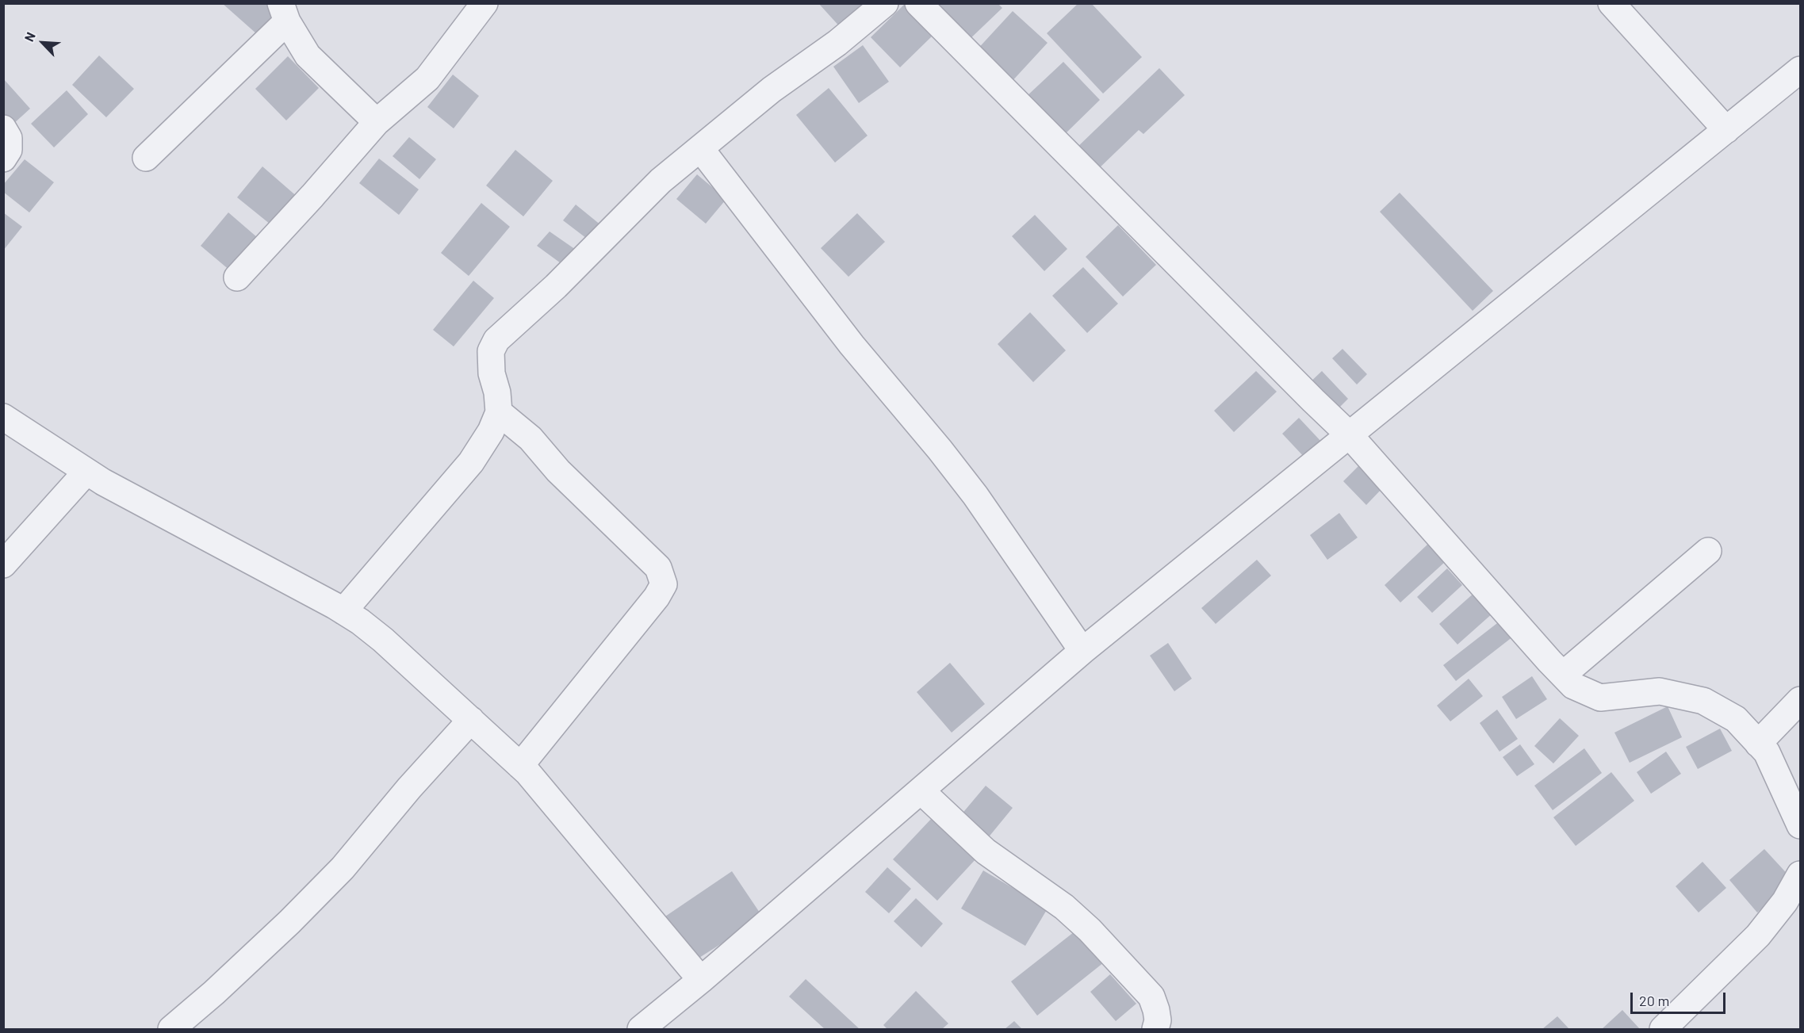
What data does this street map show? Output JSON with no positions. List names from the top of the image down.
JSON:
{
  "scale_bar": "20 m",
  "north": "top left"
}
